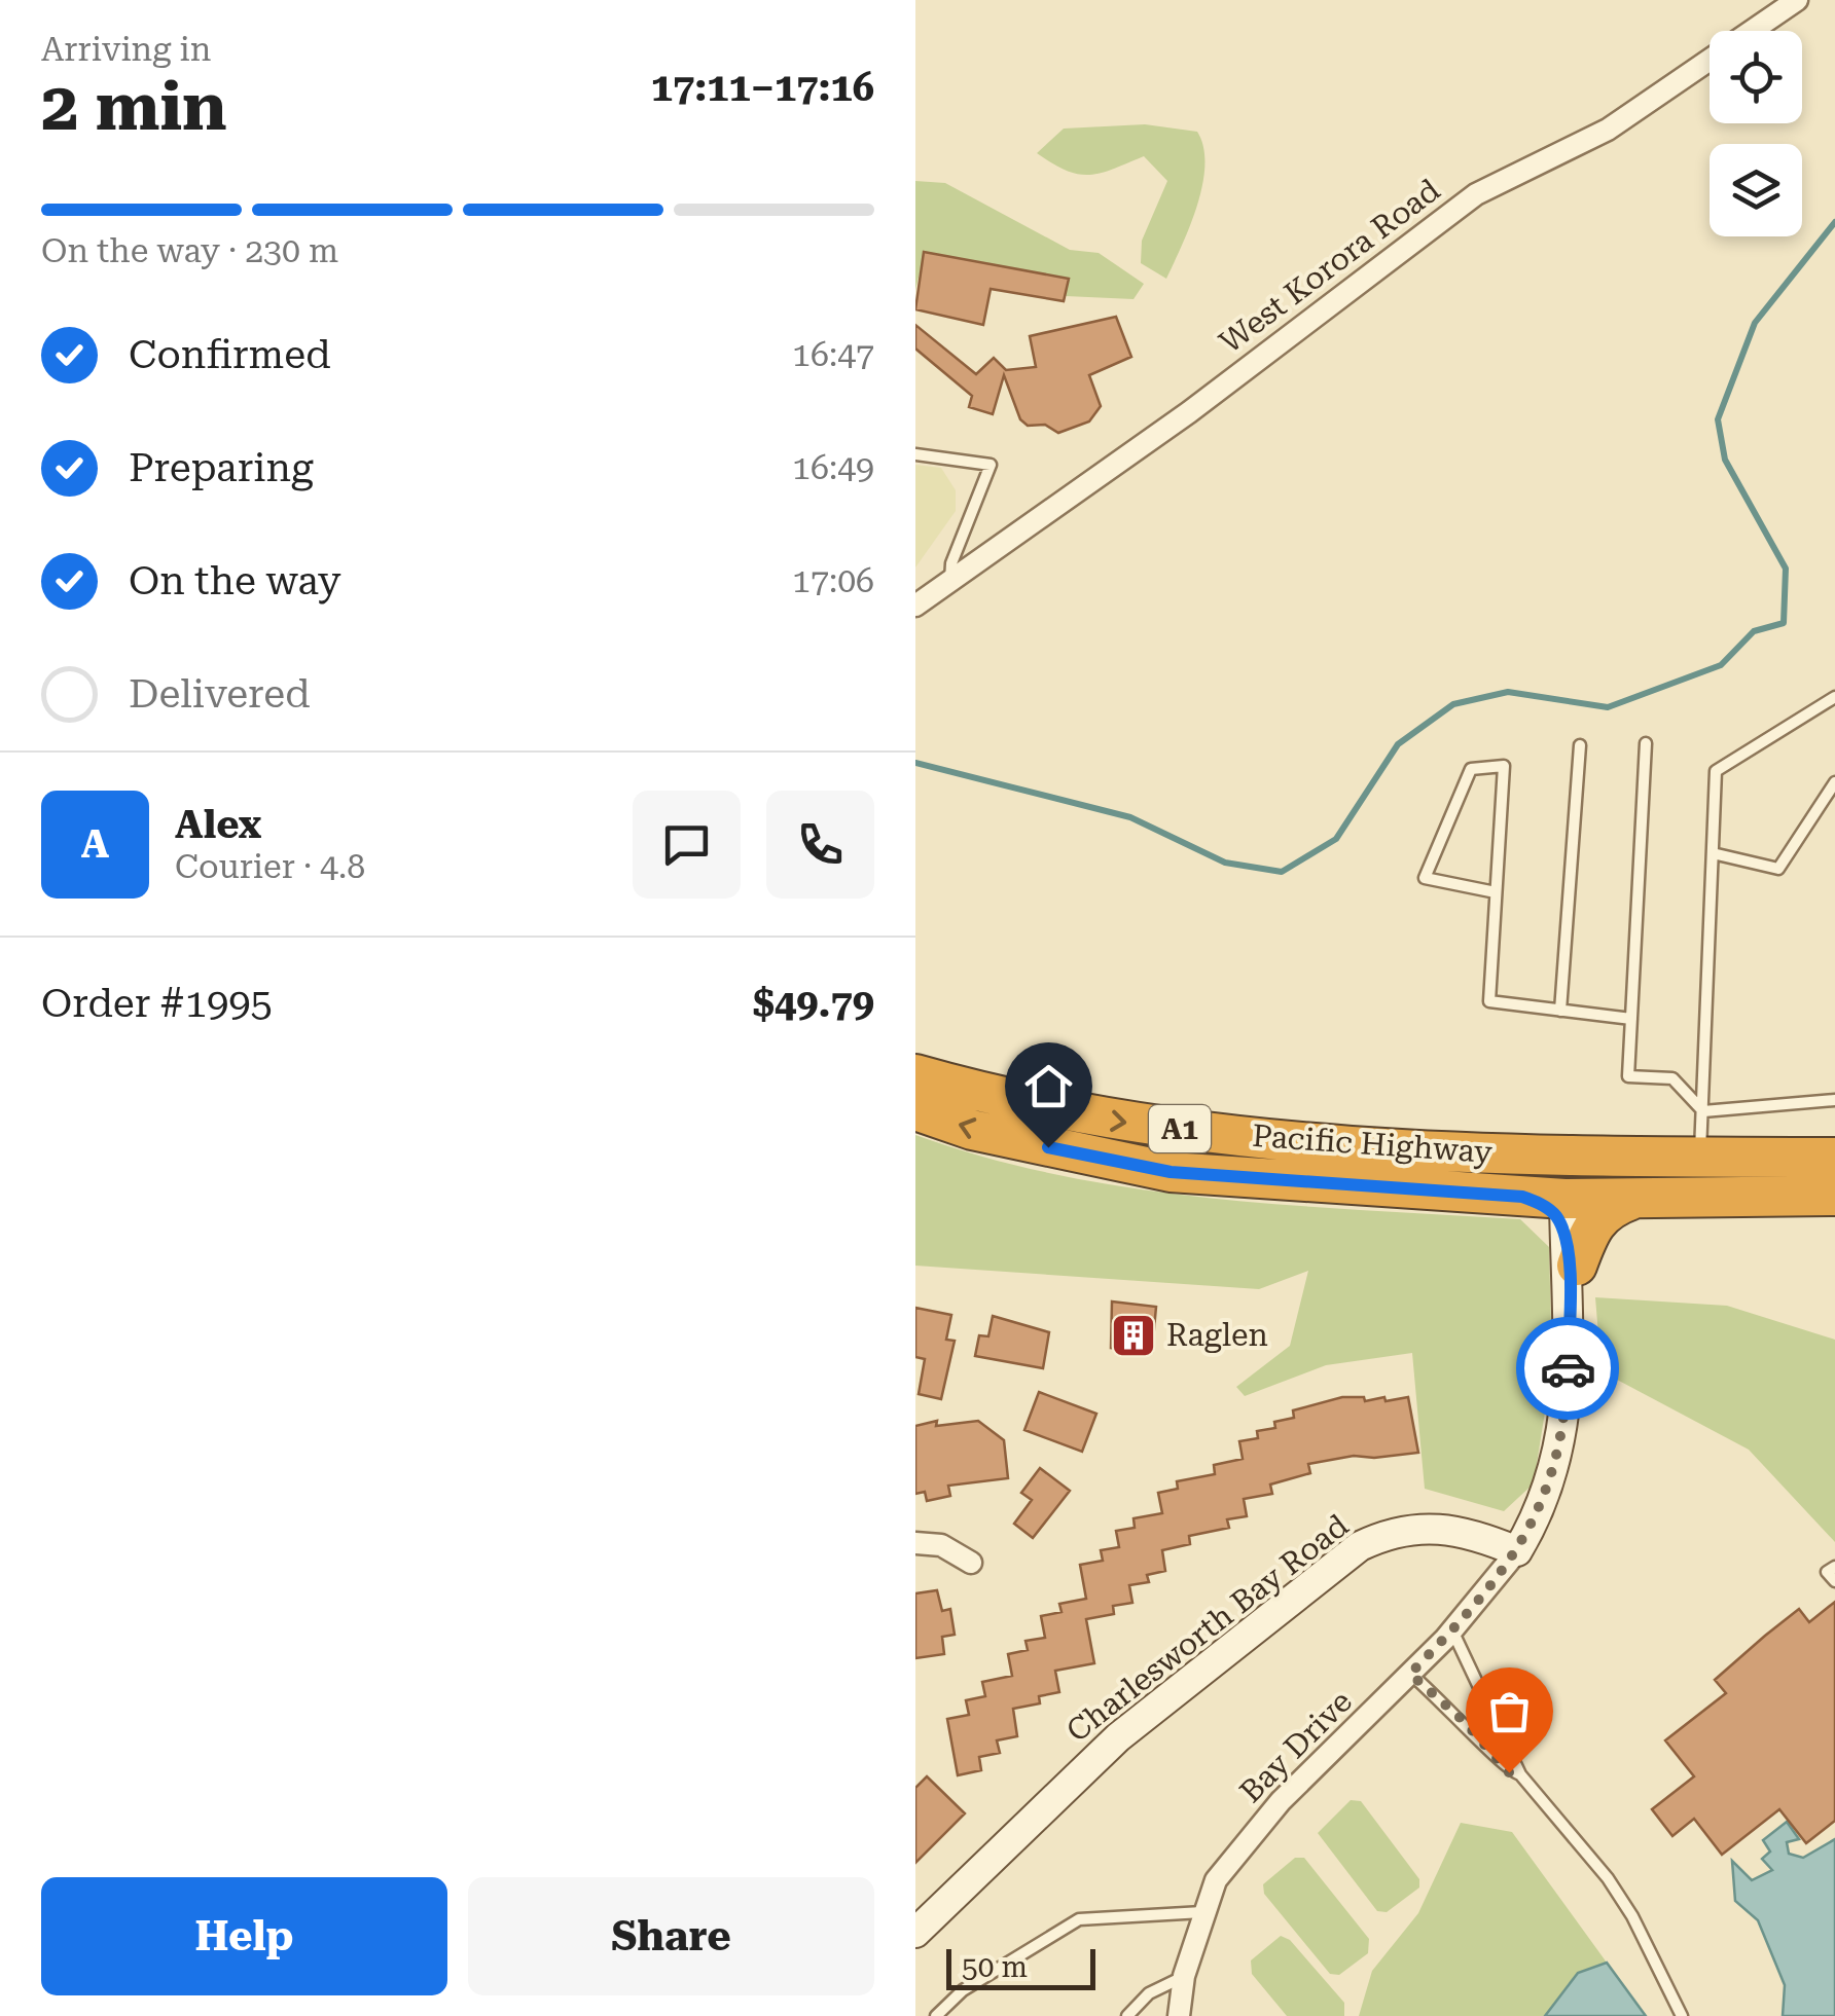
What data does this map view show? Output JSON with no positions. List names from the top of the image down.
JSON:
{
  "streets": {
    "highway": ["A1", "Pacific Highway"],
    "street": ["West Korora Road", "Charlesworth Bay Road", "Bay Drive"]
  },
  "crossings": [
    ["Charlesworth Bay Road", "Bay Drive"]
  ],
  "places": {
    "building": ["Raglen"]
  },
  "scale_bar": "50 m",
  "page": {
    "heading": ["2 min", "Arriving in", "17:11–17:16"],
    "panel": [
      "Alex",
      "Courier · 4.8",
      "Order #1995",
      "$49.79"
    ],
    "bar": "On the way · 230 m",
    "list": [
      ["Confirmed", "16:47"],
      ["Preparing", "16:49"],
      ["On the way", "17:06"],
      "Delivered"
    ],
    "round": "A",
    "buttons": ["Help", "Share"],
    "scale": "50 m"
  }
}
